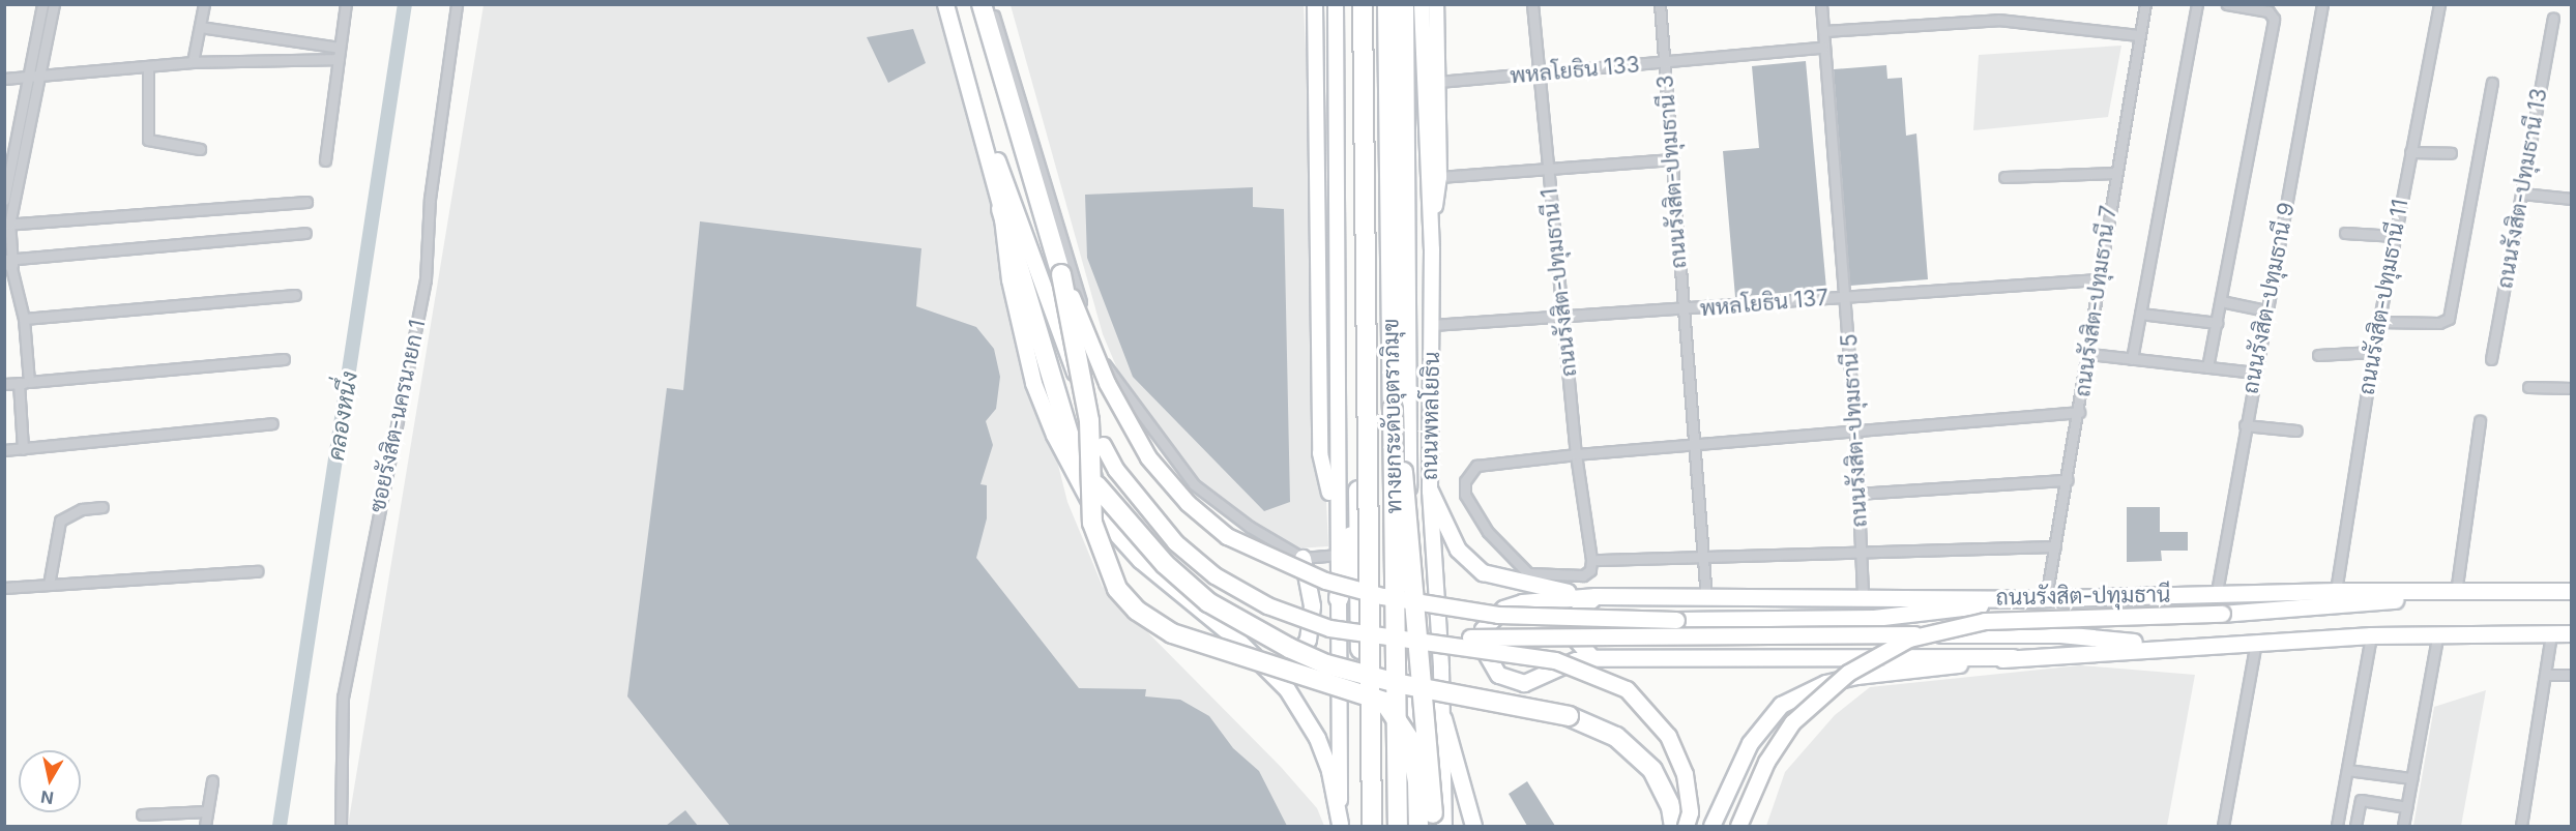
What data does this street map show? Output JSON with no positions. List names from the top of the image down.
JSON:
{
  "streets": {
    "highway": ["ทางยกระดับอุตราภิมุข", "ถนนพหลโยธิน"],
    "main road": ["ถนนรังสิต-ปทุมธานี"],
    "street": [
      "พหลโยธิน 133",
      "ถนนรังสิต-ปทุมธานี 3",
      "ถนนรังสิต-ปทุมธานี 13",
      "ถนนรังสิต-ปทุมธานี 1",
      "ถนนรังสิต-ปทุมธานี 11",
      "ถนนรังสิต-ปทุมธานี 9",
      "ถนนรังสิต-ปทุมธานี 7",
      "พหลโยธิน 137",
      "ซอยรังสิต-นครนายก 1",
      "ถนนรังสิต-ปทุมธานี 5"
    ]
  },
  "crossings": [
    ["พหลโยธิน 133", "ถนนรังสิต-ปทุมธานี 3"],
    ["พหลโยธิน 133", "ถนนรังสิต-ปทุมธานี 1"],
    ["พหลโยธิน 133", "ถนนรังสิต-ปทุมธานี 5"],
    ["ถนนรังสิต-ปทุมธานี 3", "พหลโยธิน 137"],
    ["ถนนรังสิต-ปทุมธานี 3", "ถนนรังสิต-ปทุมธานี"],
    ["ถนนรังสิต-ปทุมธานี 1", "พหลโยธิน 137"],
    ["ถนนรังสิต-ปทุมธานี 11", "ถนนรังสิต-ปทุมธานี"],
    ["ถนนรังสิต-ปทุมธานี 9", "ถนนรังสิต-ปทุมธานี"],
    ["ถนนรังสิต-ปทุมธานี 7", "พหลโยธิน 137"],
    ["ถนนรังสิต-ปทุมธานี 7", "ถนนรังสิต-ปทุมธานี"],
    ["พหลโยธิน 137", "ถนนพหลโยธิน"],
    ["พหลโยธิน 137", "ถนนรังสิต-ปทุมธานี 5"],
    ["ถนนรังสิต-ปทุมธานี 5", "ถนนรังสิต-ปทุมธานี"]
  ],
  "water": ["คลองหนึ่ง"],
  "north": "bottom"
}
